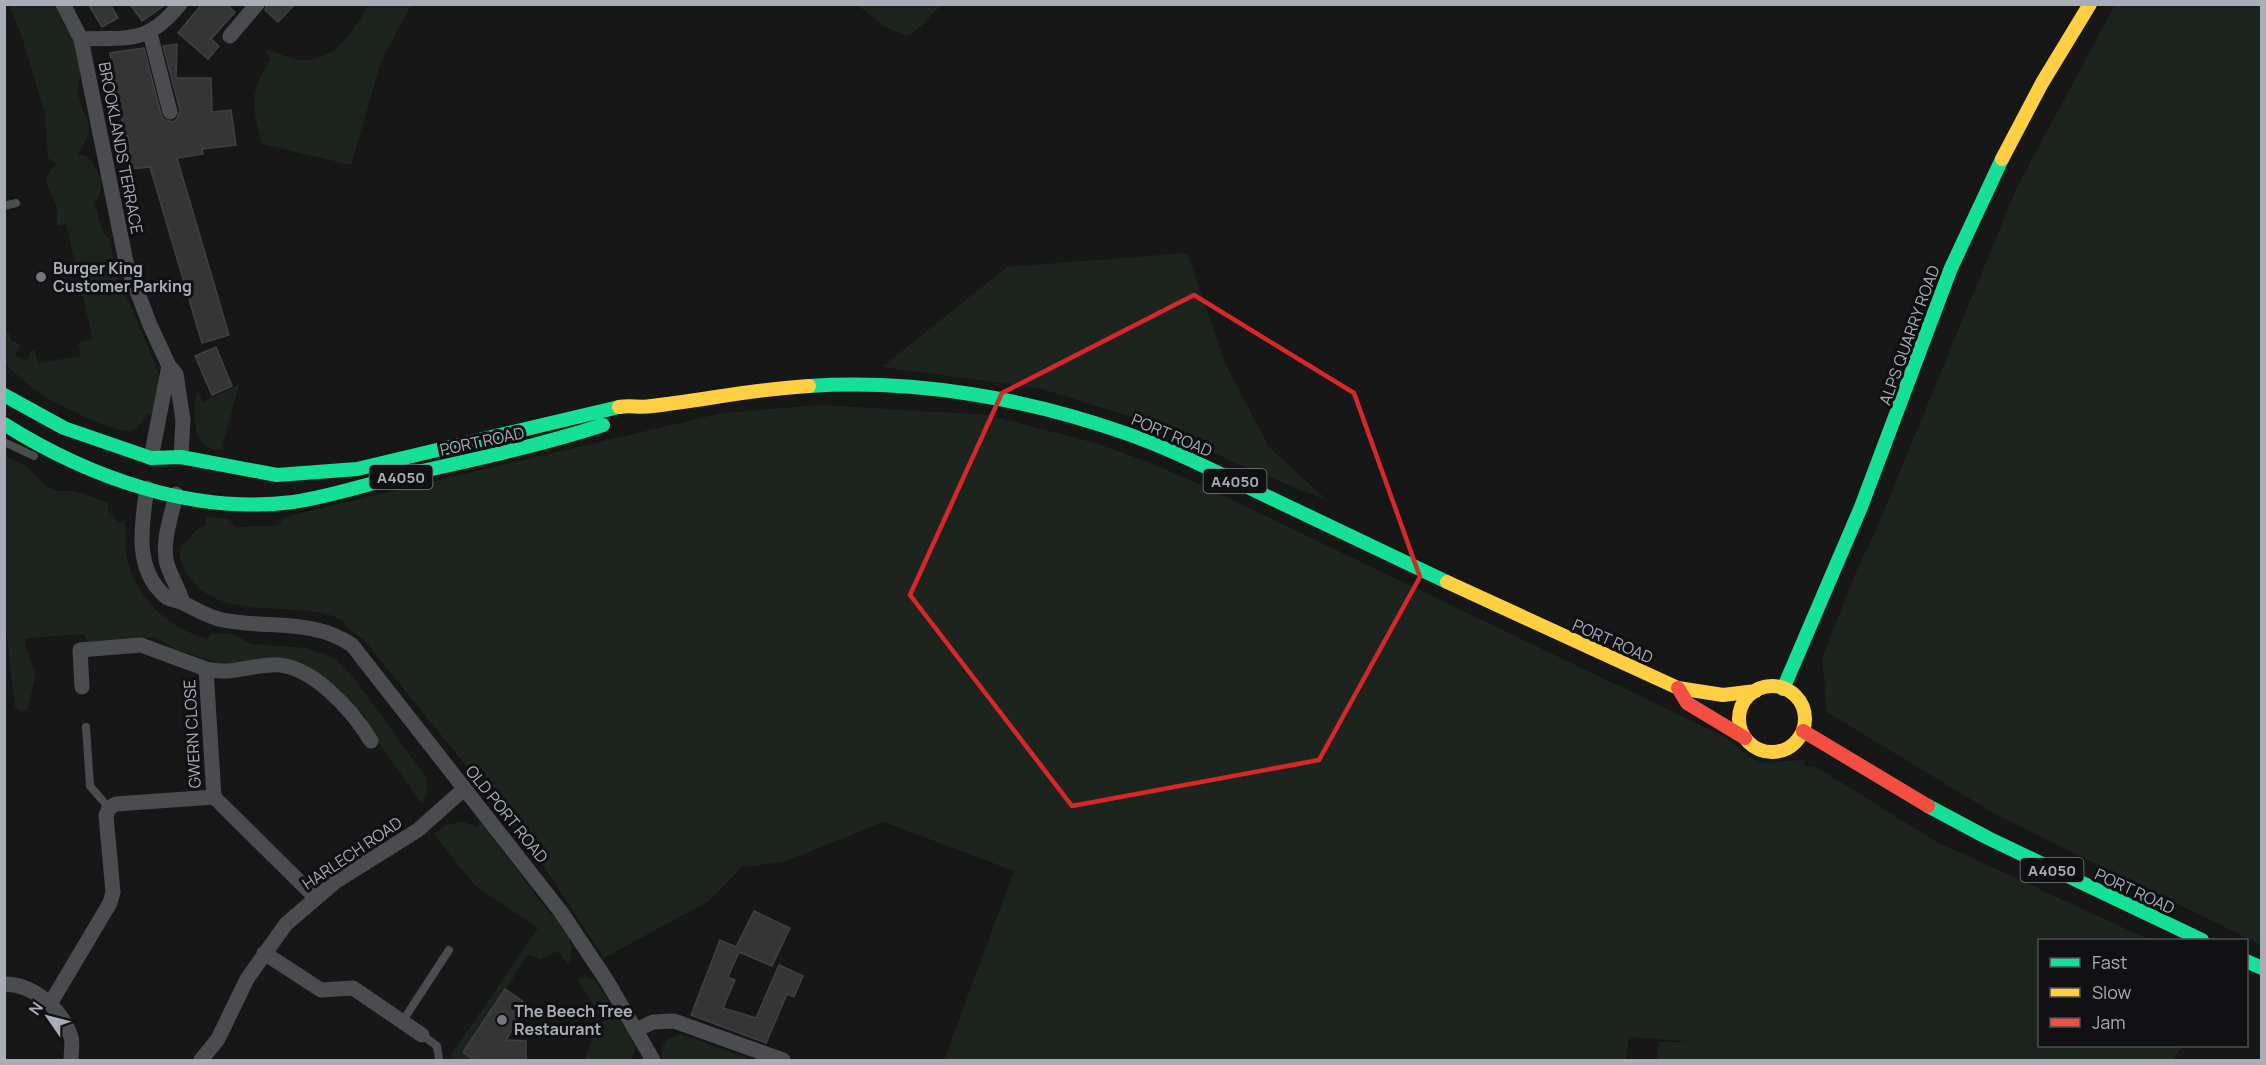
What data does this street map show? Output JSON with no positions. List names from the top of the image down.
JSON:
{
  "streets": {
    "main road": ["ALPS QUARRY ROAD", "PORT ROAD", "A4050"],
    "street": [
      "BROOKLANDS TERRACE",
      "GWERN CLOSE",
      "OLD PORT ROAD",
      "HARLECH ROAD"
    ]
  },
  "crossings": [
    ["BROOKLANDS TERRACE", "PORT ROAD"],
    ["ALPS QUARRY ROAD", "PORT ROAD"],
    ["ALPS QUARRY ROAD", "A4050"],
    ["PORT ROAD", "A4050"],
    ["PORT ROAD", "OLD PORT ROAD"],
    ["GWERN CLOSE", "HARLECH ROAD"],
    ["OLD PORT ROAD", "HARLECH ROAD"]
  ],
  "places": ["Burger King Customer Parking", "The Beech Tree Restaurant"],
  "legend": ["Fast", "Slow", "Jam"],
  "north": "top left"
}
